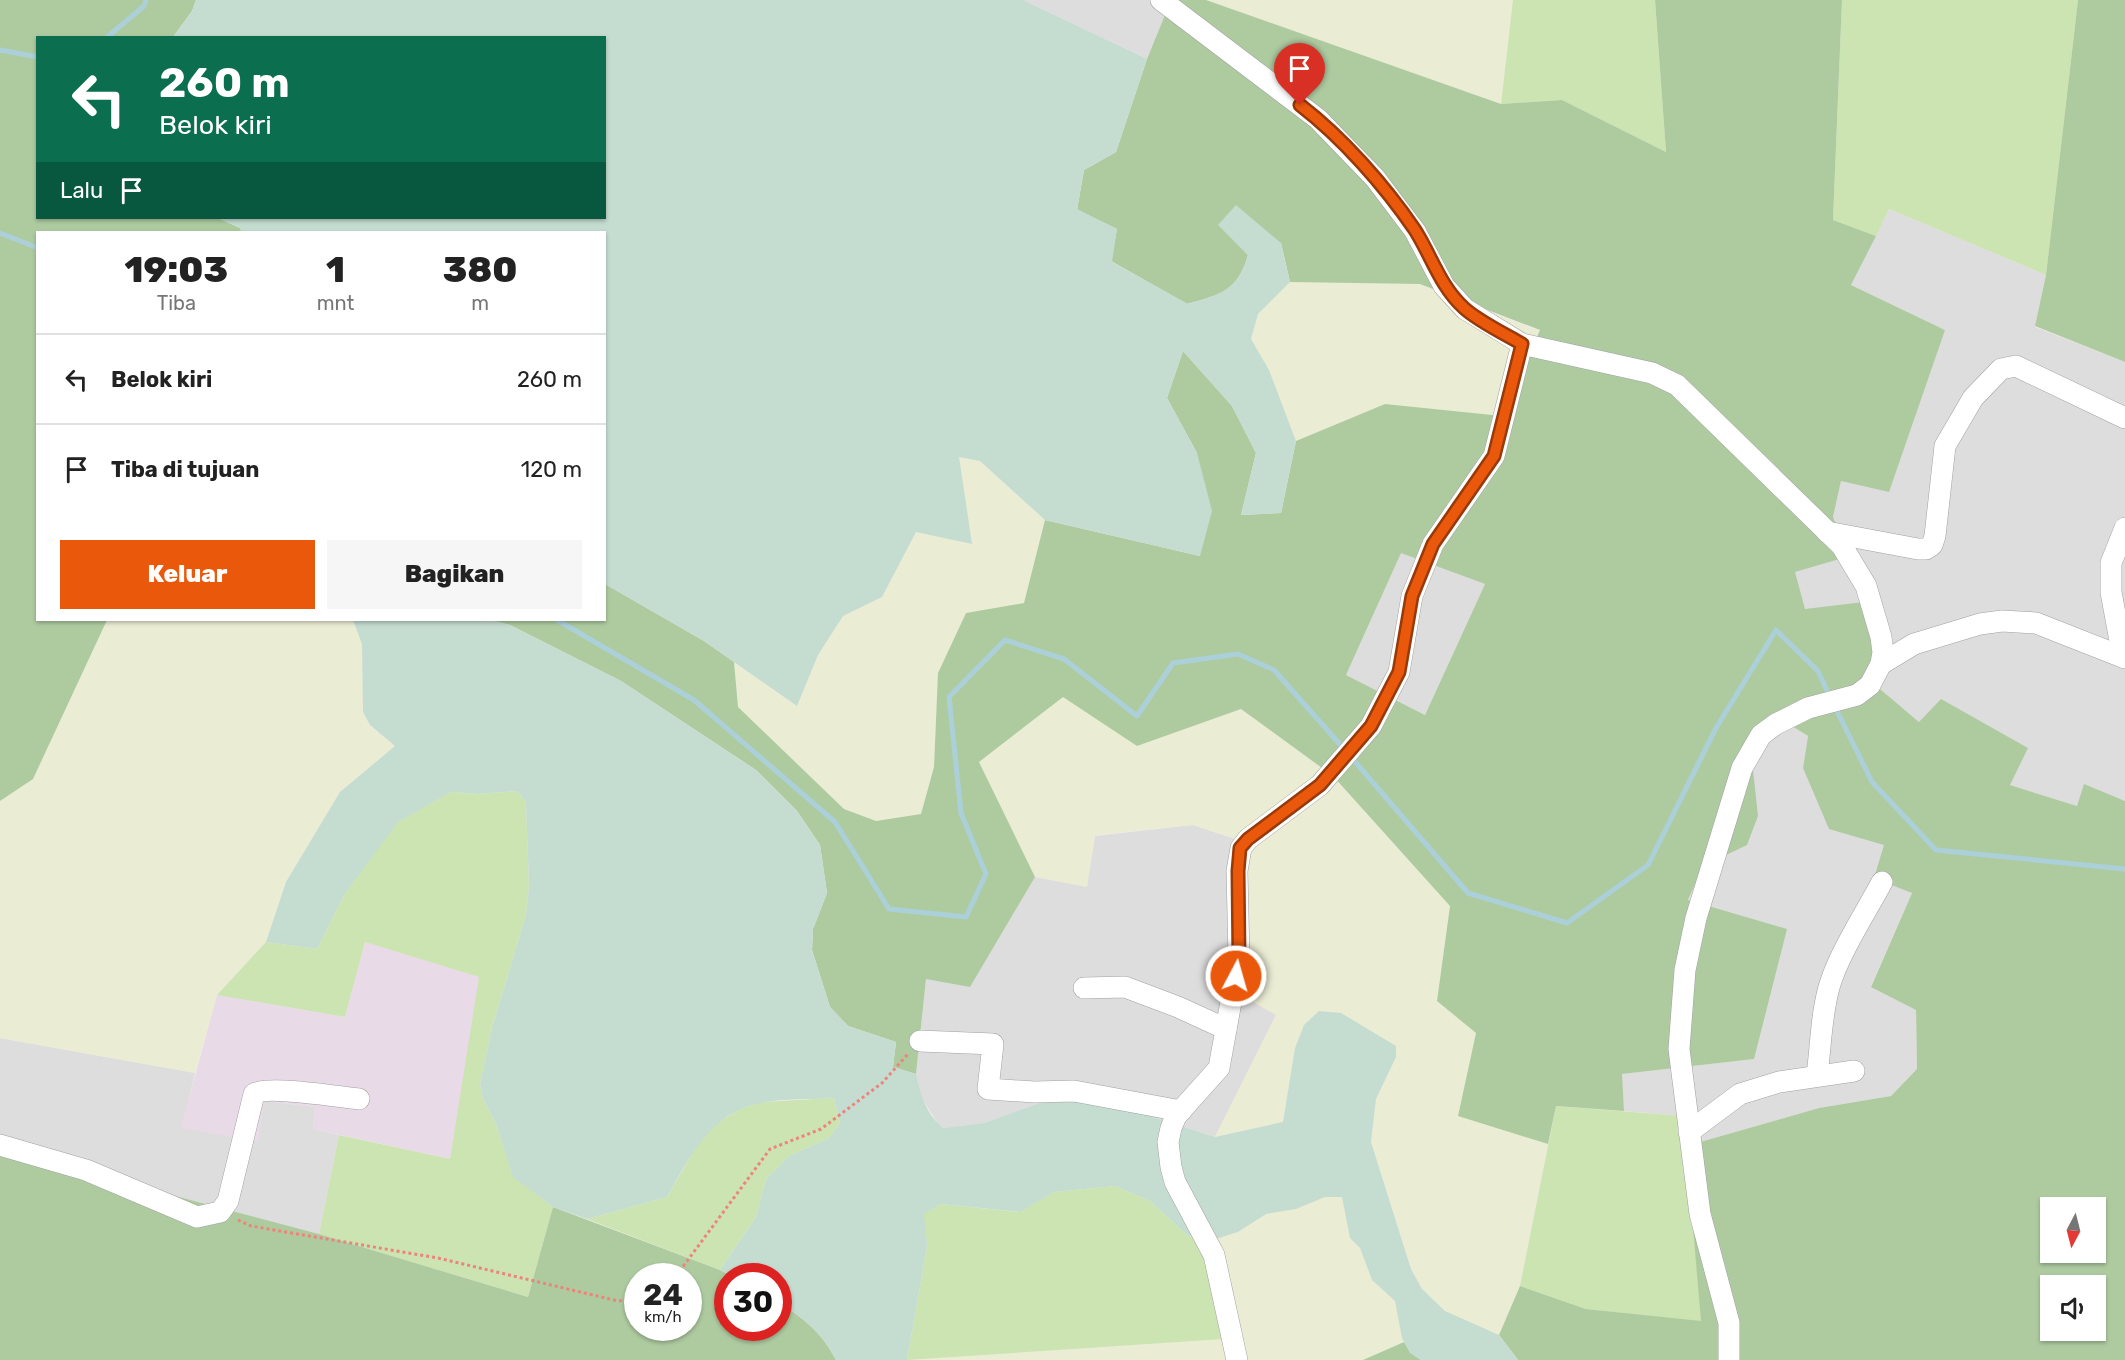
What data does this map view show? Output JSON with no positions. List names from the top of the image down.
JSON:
{
  "north": "bottom",
  "page": {
    "turn": ["260 m", "Belok kiri"],
    "then": "Lalu",
    "eta": [
      "19:03",
      "Tiba",
      "1",
      "mnt",
      "380",
      "m"
    ],
    "list": [
      {
        "name": "Belok kiri",
        "value": "260 m"
      },
      {
        "name": "Tiba di tujuan",
        "value": "120 m"
      }
    ],
    "buttons": ["Keluar", "Bagikan"],
    "speed": "24 km/h",
    "limit": "30"
  }
}
